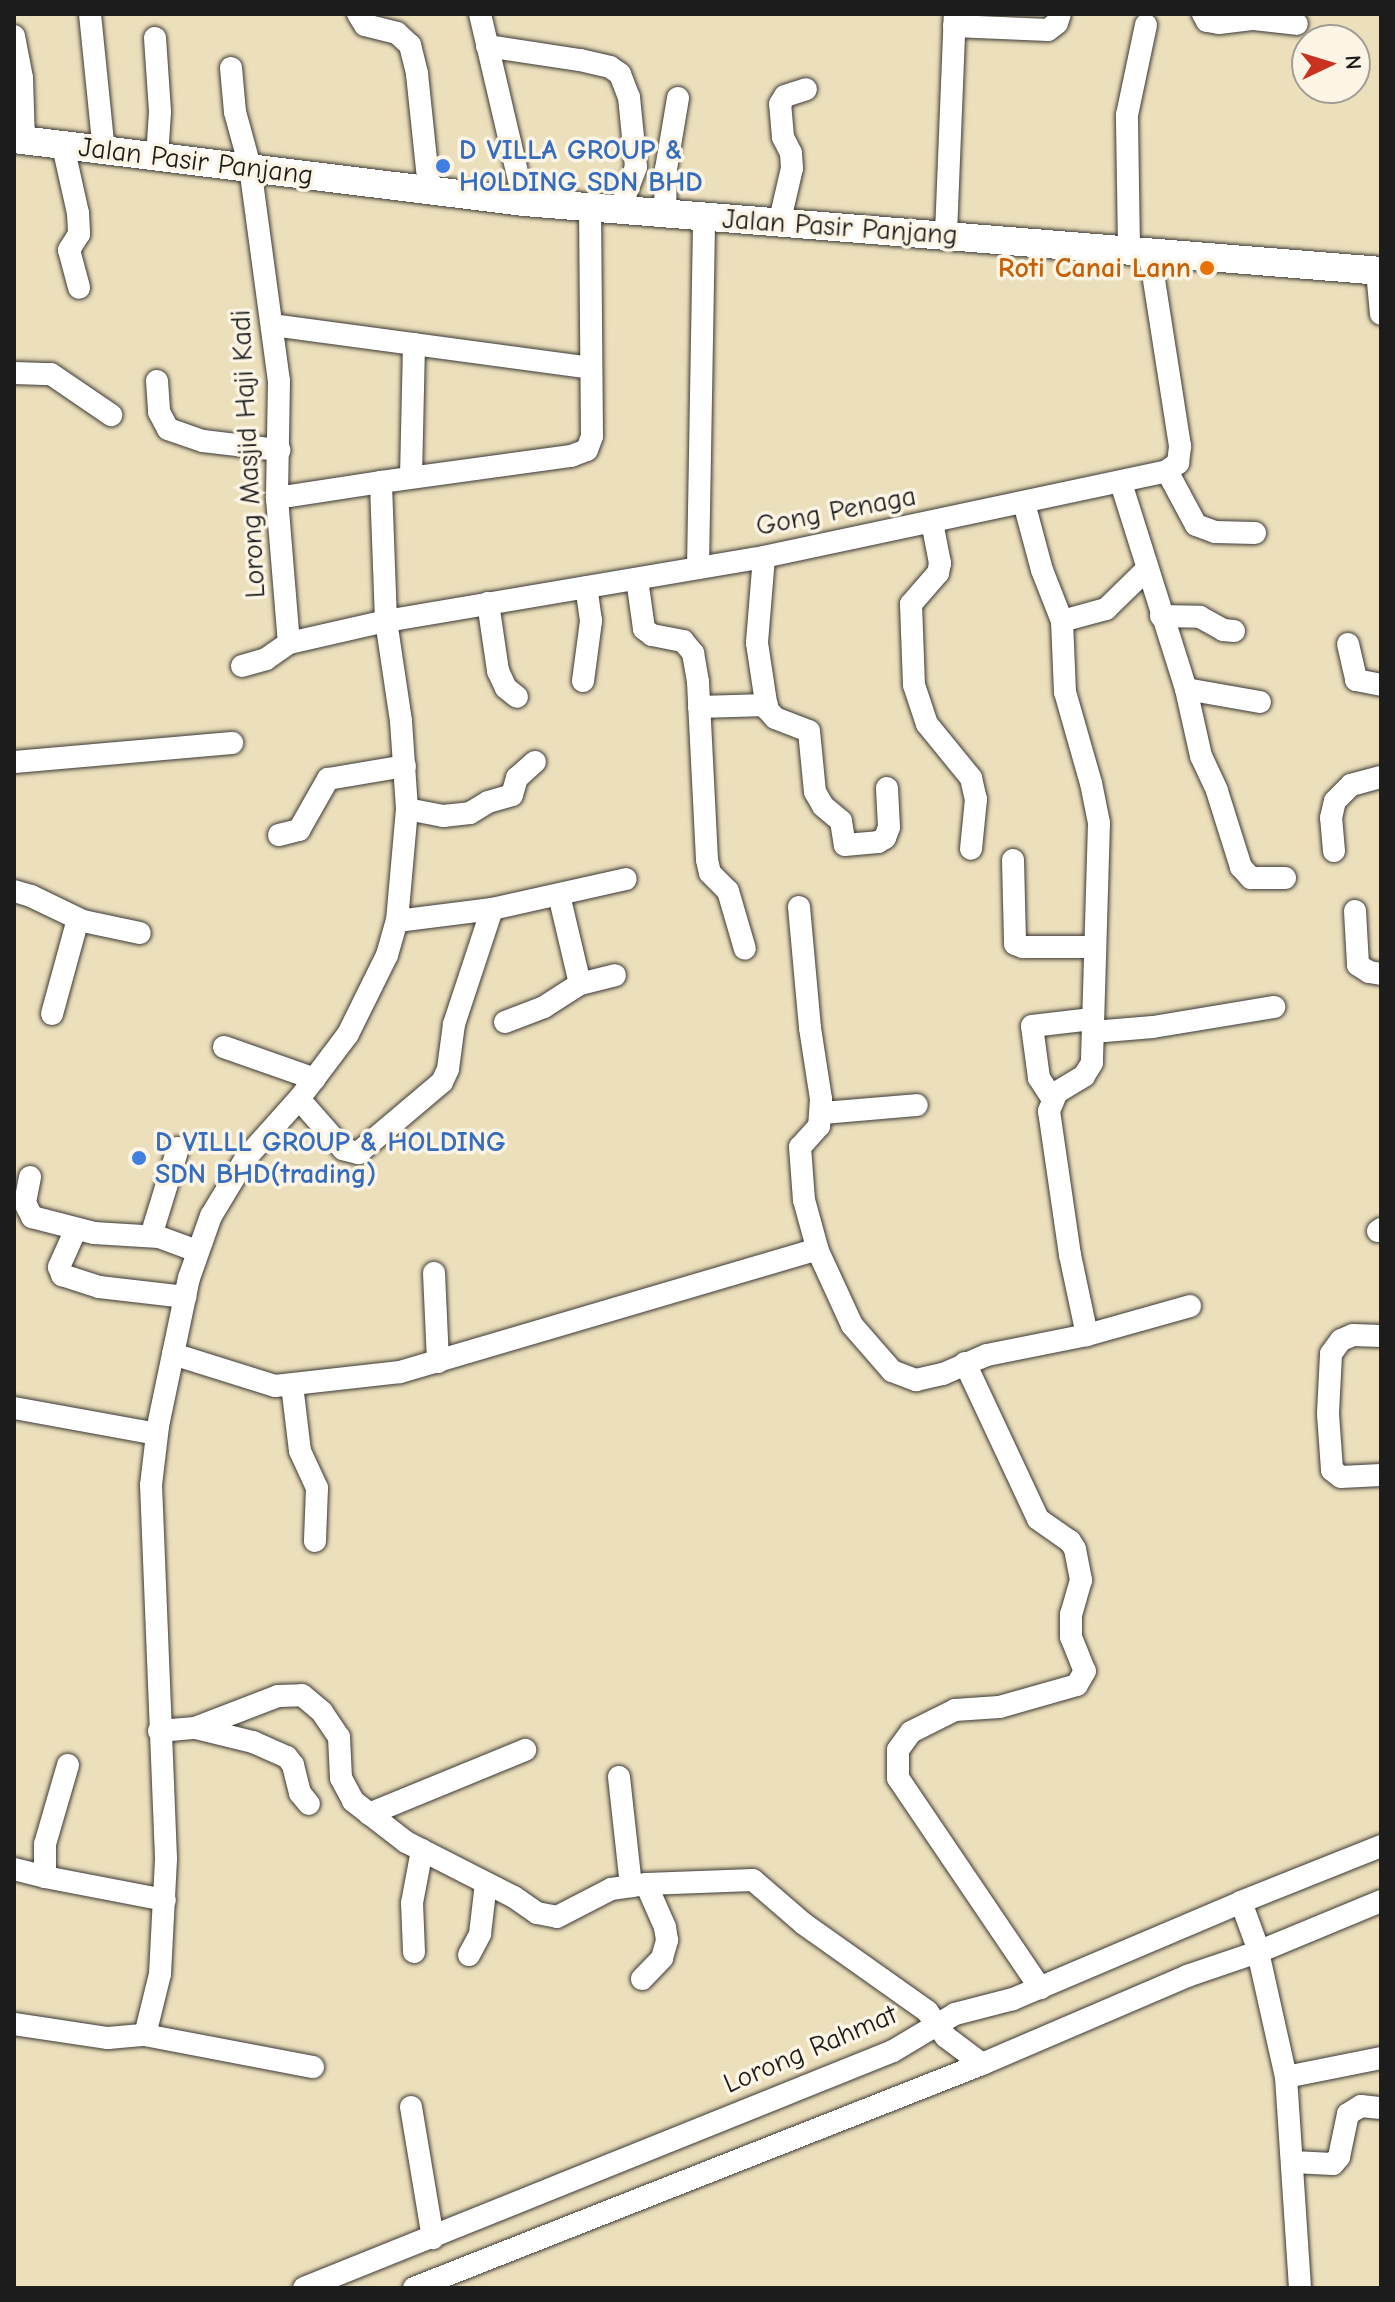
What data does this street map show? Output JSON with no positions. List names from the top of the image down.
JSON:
{
  "streets": {
    "main road": ["Jalan Pasir Panjang"],
    "street": ["Lorong Masjid Haji Kadi", "Gong Penaga", "Lorong Rahmat"]
  },
  "crossings": [
    ["Jalan Pasir Panjang", "Lorong Masjid Haji Kadi"],
    ["Lorong Masjid Haji Kadi", "Gong Penaga"]
  ],
  "places": ["D VILLA GROUP & HOLDING SDN BHD", "Roti Canai Lann", "D VILLL GROUP & HOLDING SDN BHD(trading)"],
  "north": "right"
}
